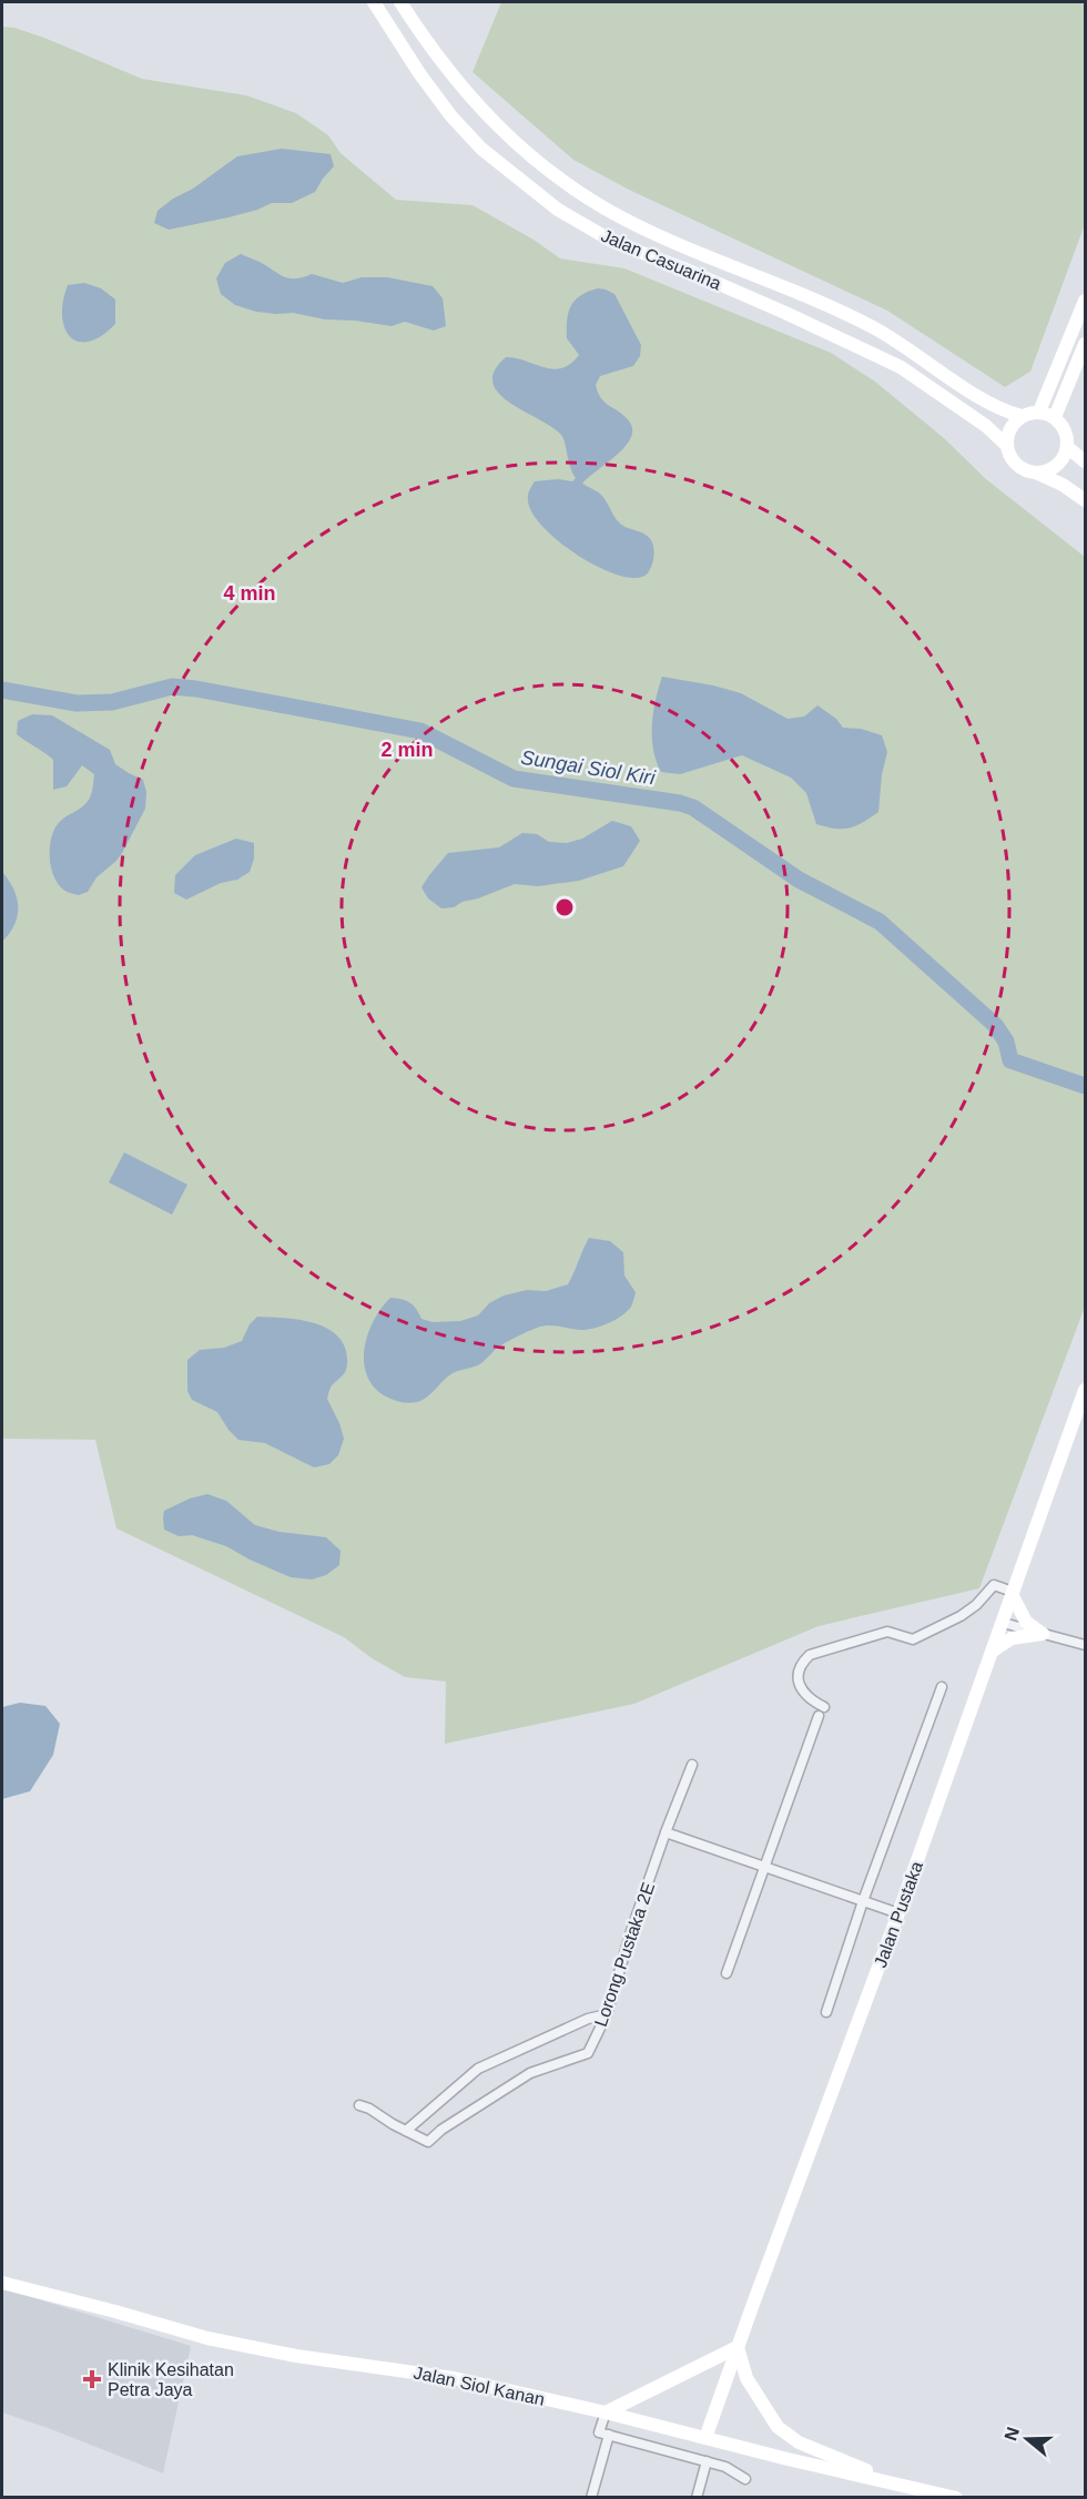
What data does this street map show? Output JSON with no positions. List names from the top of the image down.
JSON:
{
  "streets": {
    "street": [
      "Jalan Casuarina",
      "Jalan Pustaka",
      "Lorong Pustaka 2E",
      "Jalan Siol Kanan"
    ]
  },
  "crossings": [
    ["Jalan Pustaka", "Jalan Siol Kanan"]
  ],
  "water": ["Sungai Siol Kiri"],
  "places": {
    "health": ["Klinik Kesihatan Petra Jaya"]
  },
  "north": "left",
  "rings": ["4 min", "2 min"]
}
